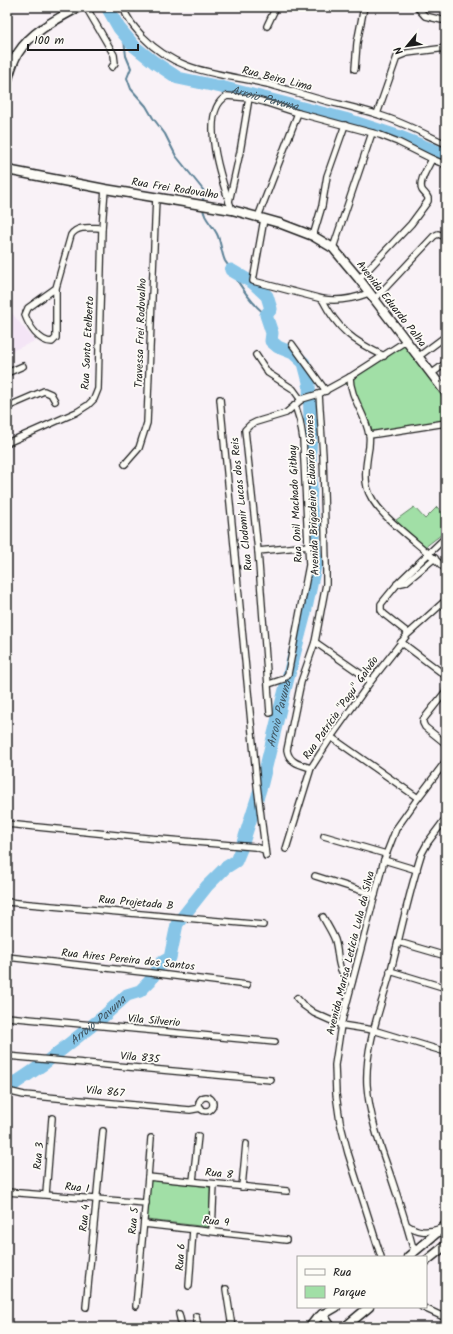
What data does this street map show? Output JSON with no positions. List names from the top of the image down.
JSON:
{
  "streets": {
    "street": [
      "Rua Beira Lima",
      "Rua Frei Rodovalho",
      "Avenida Eduardo Palha",
      "Travessa Frei Rodovalho",
      "Rua Santo Etelberto",
      "Avenida Brigadeiro Eduardo Gomes",
      "Rua Clodomir Lucas dos Reis",
      "Rua Onil Machado Githay",
      "Rua Patrícia \"Pagu\" Galvão",
      "Rua Projetada B",
      "Avenida Marisa Letícia Lula da Silva",
      "Rua Aires Pereira dos Santos",
      "Vila Silverio",
      "Vila 835",
      "Vila 867",
      "Rua 3",
      "Rua 8",
      "Rua 1",
      "Rua 4",
      "Rua 5",
      "Rua 9",
      "Rua 6"
    ]
  },
  "crossings": [
    ["Rua Frei Rodovalho", "Avenida Eduardo Palha"],
    ["Rua Frei Rodovalho", "Travessa Frei Rodovalho"],
    ["Rua Frei Rodovalho", "Rua Santo Etelberto"],
    ["Avenida Eduardo Palha", "Rua Clodomir Lucas dos Reis"],
    ["Avenida Brigadeiro Eduardo Gomes", "Rua Clodomir Lucas dos Reis"],
    ["Avenida Brigadeiro Eduardo Gomes", "Rua Patrícia \"Pagu\" Galvão"],
    ["Rua Clodomir Lucas dos Reis", "Rua Onil Machado Githay"],
    ["Rua 3", "Rua 1"],
    ["Rua 8", "Rua 5"],
    ["Rua 1", "Rua 4"],
    ["Rua 1", "Rua 5"],
    ["Rua 5", "Rua 9"],
    ["Rua 9", "Rua 6"]
  ],
  "water": ["Arroio Pavuna"],
  "legend": ["Rua", "Parque"],
  "scale_bar": "100 m",
  "north": "bottom left"
}
